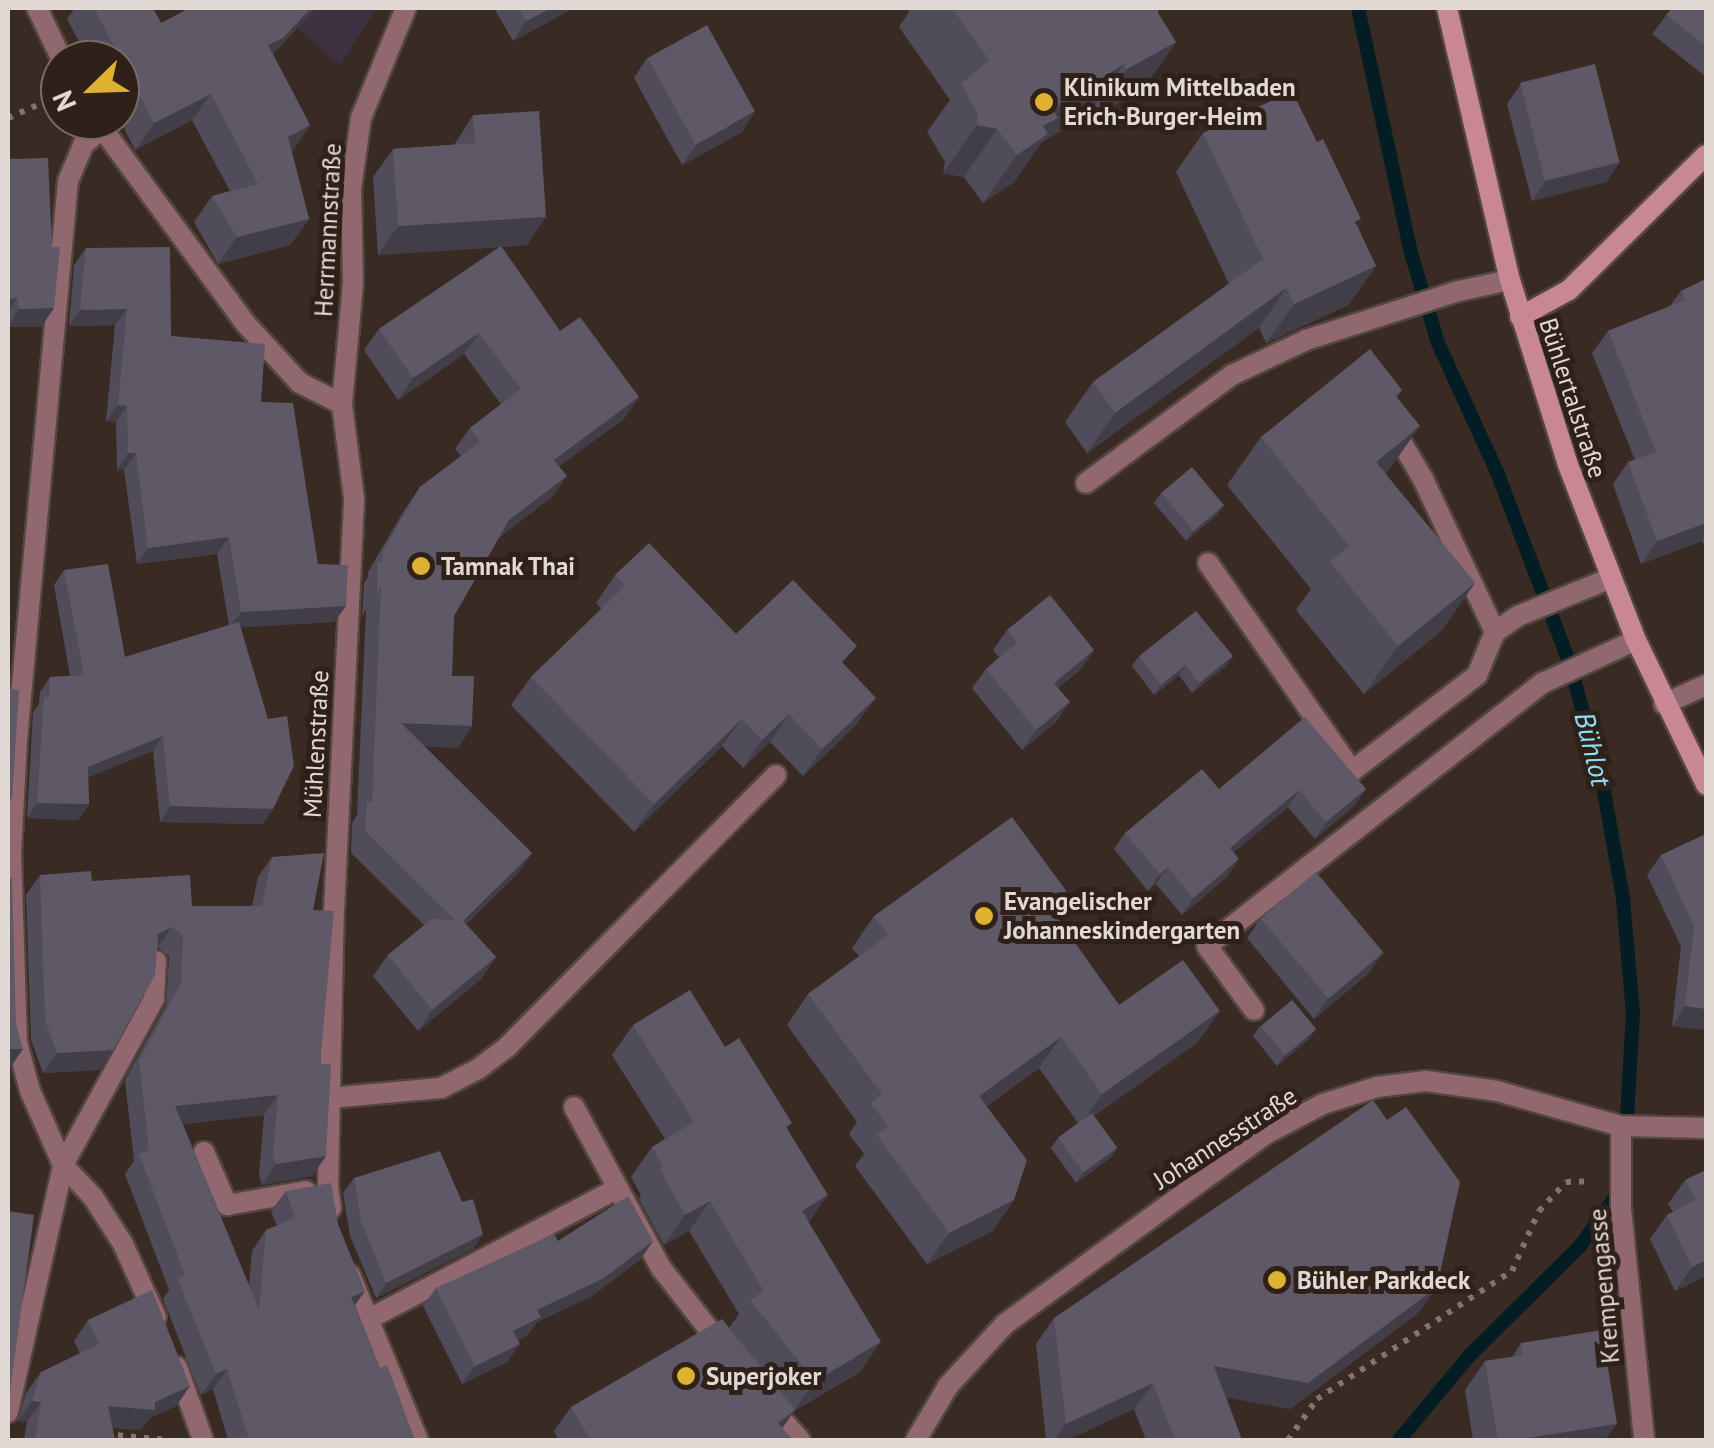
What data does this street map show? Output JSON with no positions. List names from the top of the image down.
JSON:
{
  "streets": {
    "street": [
      "Herrmannstraße",
      "Bühlertalstraße",
      "Mühlenstraße",
      "Johannesstraße",
      "Krempengasse"
    ]
  },
  "crossings": [
    ["Herrmannstraße", "Mühlenstraße"],
    ["Johannesstraße", "Krempengasse"]
  ],
  "water": ["Bühlot"],
  "places": [
    "Klinikum Mittelbaden Erich-Burger-Heim",
    "Tamnak Thai",
    "Evangelischer Johanneskindergarten",
    "Bühler Parkdeck",
    "Superjoker"
  ],
  "north": "bottom left"
}
